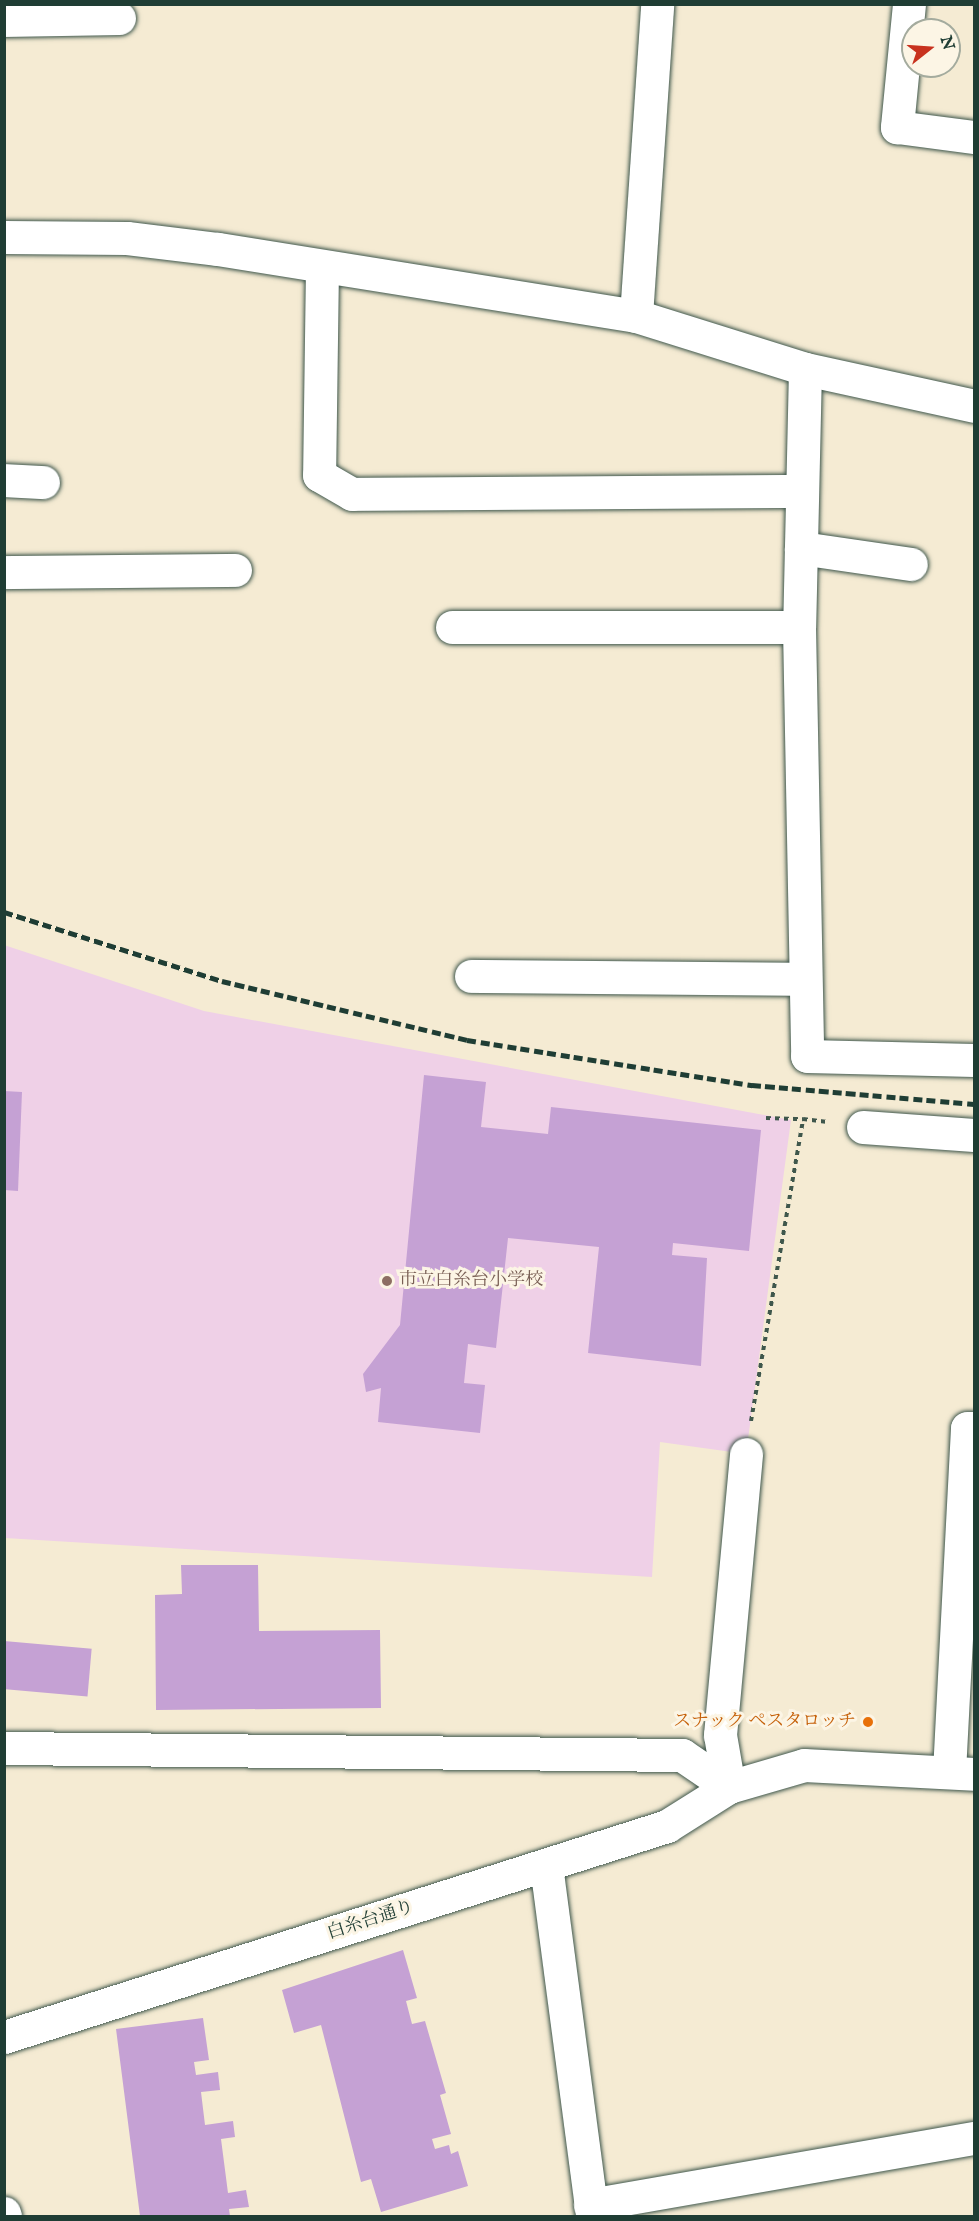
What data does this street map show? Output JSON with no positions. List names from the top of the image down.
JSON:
{
  "streets": {
    "street": ["白糸台通り"]
  },
  "places": ["市立白糸台小学校", "スナック ペスタロッチ"],
  "north": "right"
}
